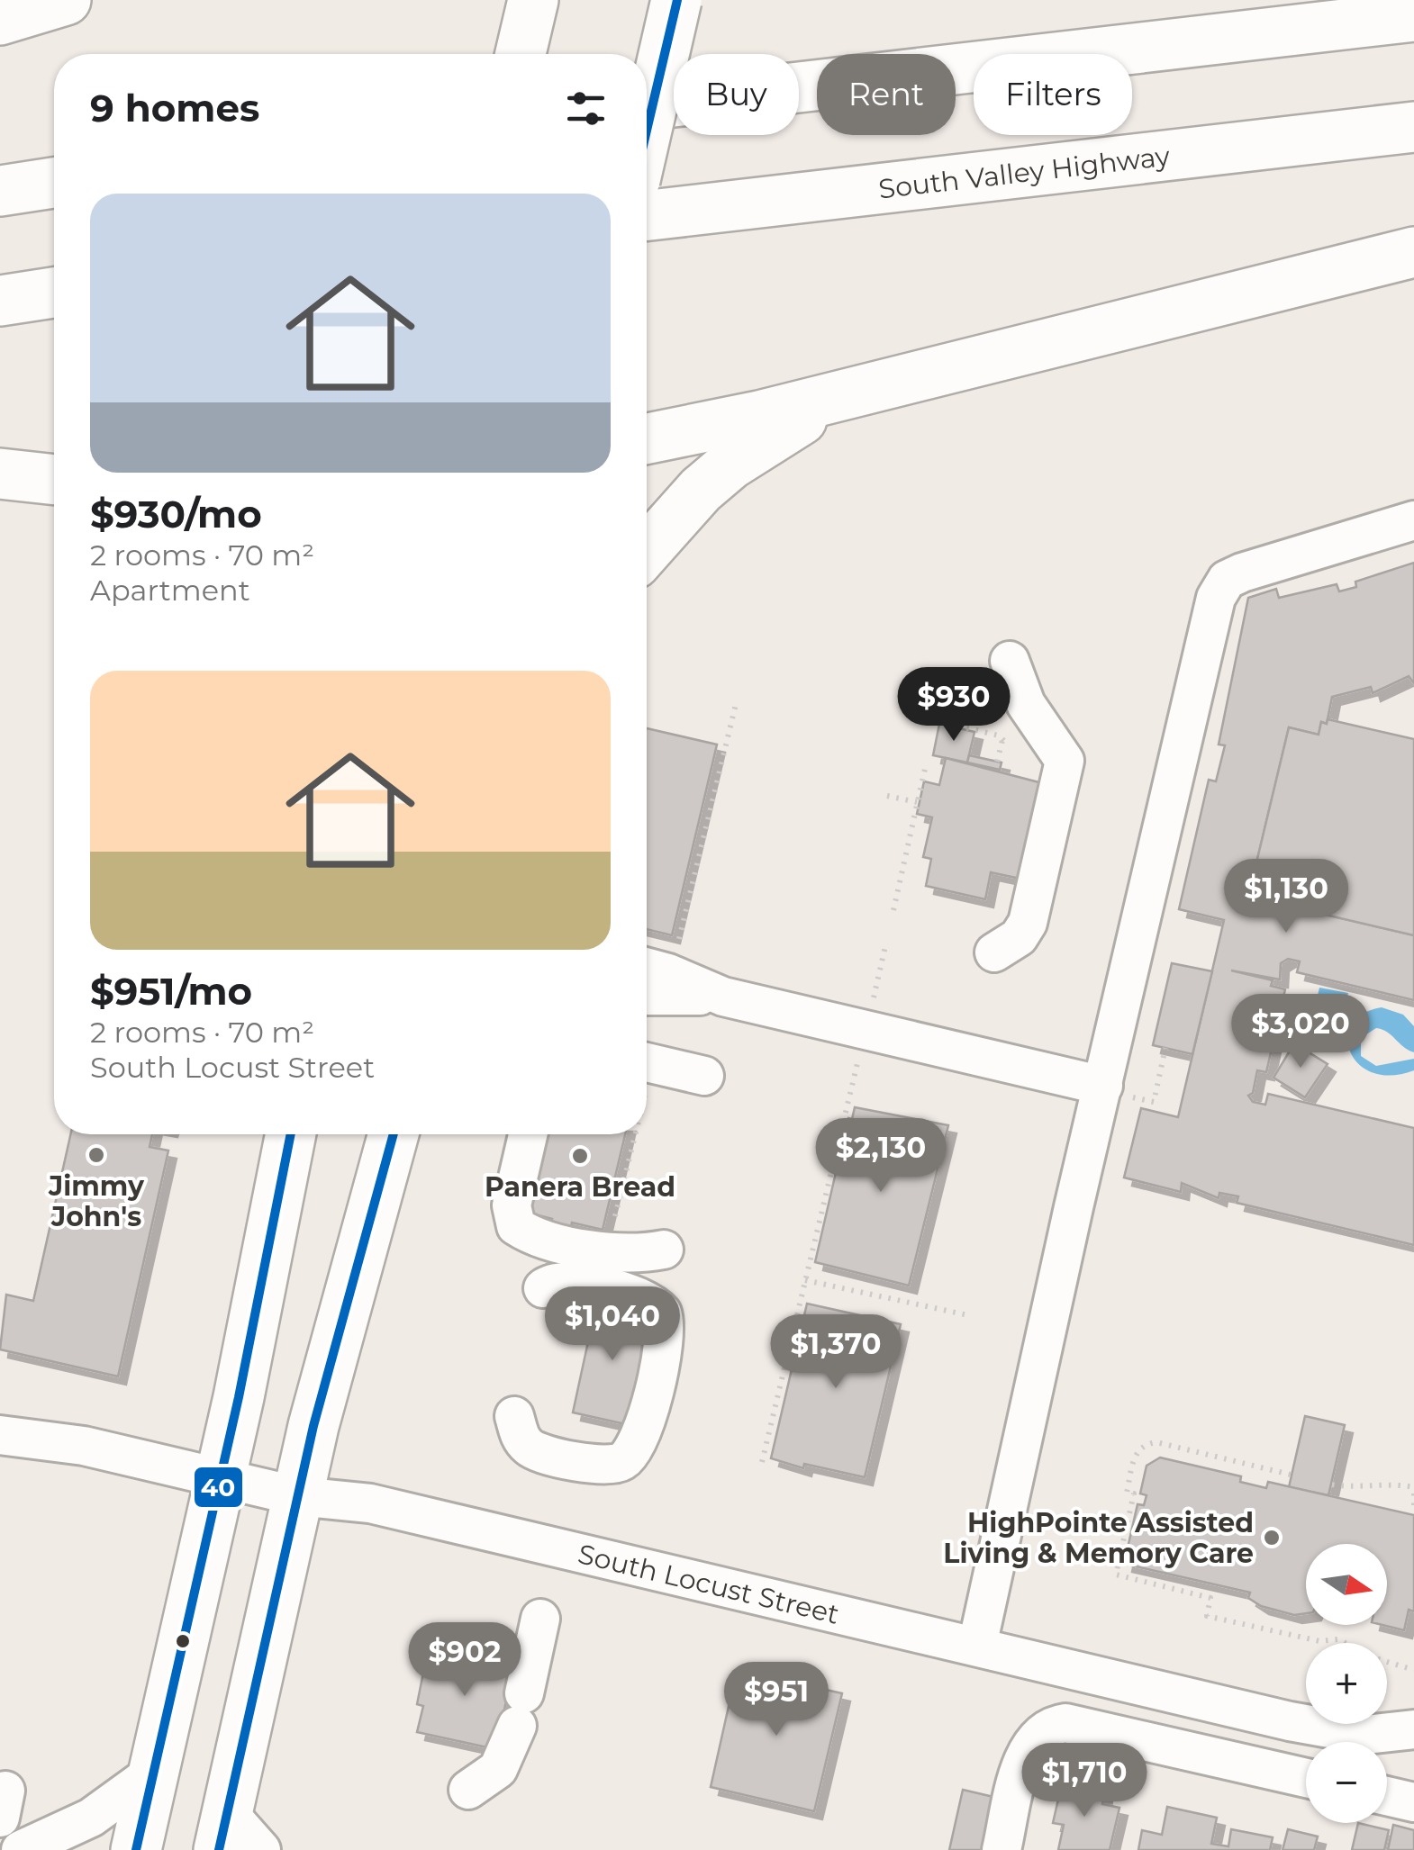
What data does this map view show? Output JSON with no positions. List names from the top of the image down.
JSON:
{
  "streets": {
    "main road": ["South Valley Highway"],
    "street": ["South Locust Street"]
  },
  "places": ["Jimmy John's", "Panera Bread", "HighPointe Assisted Living & Memory Care"],
  "lines": ["transit line 40"],
  "north": "right",
  "page": {
    "chip": ["Buy", "Rent", "Filters"],
    "heading": "9 homes",
    "list": [
      {
        "name": "$930/mo",
        "note": "2 rooms · 70 m² · Apartment"
      },
      {
        "name": "$951/mo",
        "note": "2 rooms · 70 m² · South Locust Street"
      }
    ],
    "price": [
      "$930",
      "$1,130",
      "$3,020",
      "$2,130",
      "$1,040",
      "$1,370",
      "$902",
      "$951",
      "$1,710"
    ],
    "map_buttons": ["+", "−"]
  }
}
